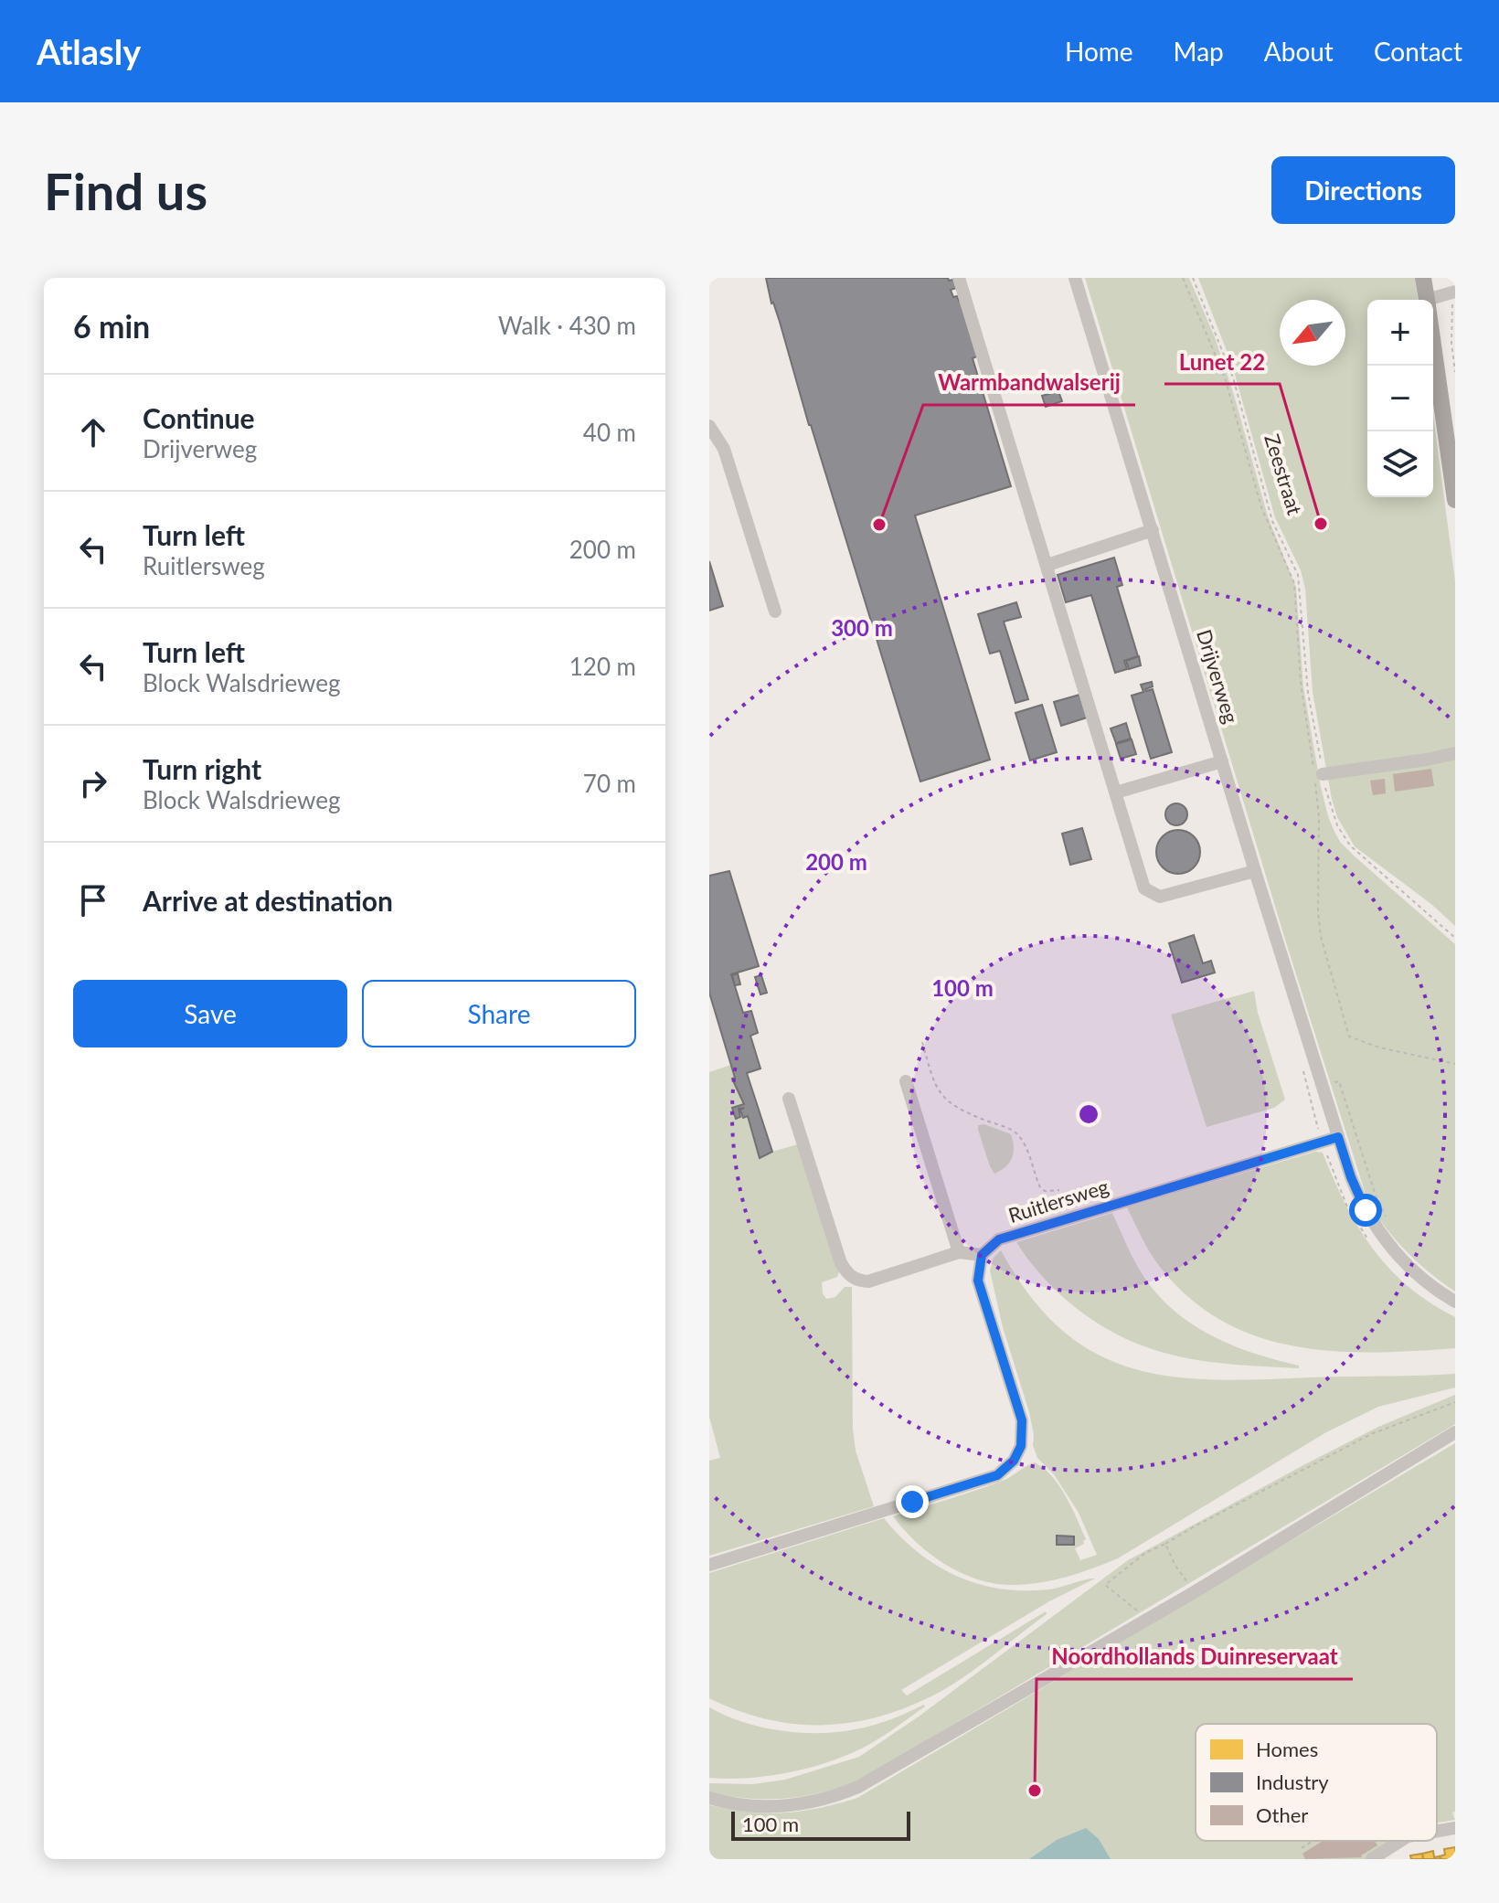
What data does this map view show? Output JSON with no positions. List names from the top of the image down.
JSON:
{
  "streets": {
    "street": ["Drijverweg", "Ruitlersweg"],
    "path": ["Zeestraat"]
  },
  "crossings": [
    ["Drijverweg", "Ruitlersweg"]
  ],
  "places": ["Lunet 22", "Warmbandwalserij", "Noordhollands Duinreservaat"],
  "legend": ["Homes", "Industry", "Other"],
  "scale_bar": "100 m",
  "north": "bottom left",
  "page": {
    "header": "Atlasly",
    "nav": [
      "Home",
      "Map",
      "About",
      "Contact"
    ],
    "buttons": [
      "Directions",
      ["Save", "Share"]
    ],
    "title": "Find us",
    "heading": ["6 min", "Walk · 430 m"],
    "map_buttons": ["+", "−"],
    "list": [
      ["Continue", "Drijverweg", "40 m"],
      ["Turn left", "Ruitlersweg", "200 m"],
      ["Turn left", "Block Walsdrieweg", "120 m"],
      ["Turn right", "Block Walsdrieweg", "70 m"],
      "Arrive at destination"
    ],
    "scale": "100 m"
  },
  "rings": ["300 m", "200 m", "100 m"]
}
